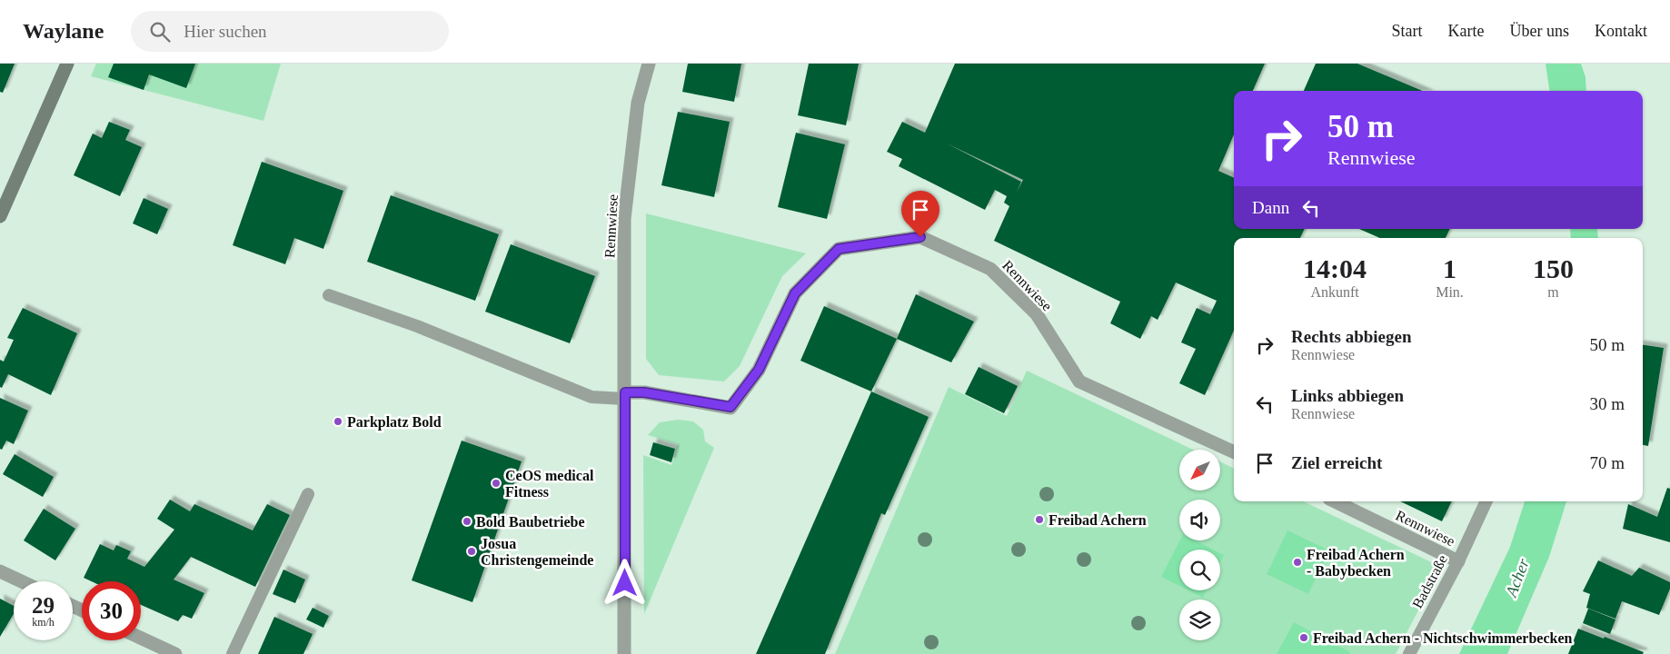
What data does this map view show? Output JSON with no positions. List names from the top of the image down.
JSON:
{
  "streets": {
    "street": ["Rennwiese"],
    "lane": ["Badstraße"]
  },
  "crossings": [
    ["Rennwiese", "Badstraße"]
  ],
  "water": ["Acher"],
  "places": [
    "Parkplatz Bold",
    "CeOS medical Fitness",
    "Freibad Achern",
    "Bold Baubetriebe",
    "Josua Christengemeinde",
    "Freibad Achern - Babybecken",
    "Freibad Achern - Nichtschwimmerbecken"
  ],
  "north": "bottom left",
  "page": {
    "header": "Waylane",
    "search": "Hier suchen",
    "nav": [
      "Start",
      "Karte",
      "Über uns",
      "Kontakt"
    ],
    "turn": ["50 m", "Rennwiese"],
    "then": "Dann",
    "eta": [
      "14:04",
      "Ankunft",
      "1",
      "Min.",
      "150",
      "m"
    ],
    "list": [
      {
        "name": "Rechts abbiegen",
        "note": "Rennwiese",
        "value": "50 m"
      },
      {
        "name": "Links abbiegen",
        "note": "Rennwiese",
        "value": "30 m"
      },
      {
        "name": "Ziel erreicht",
        "value": "70 m"
      }
    ],
    "speed": "29 km/h",
    "limit": "30"
  }
}
